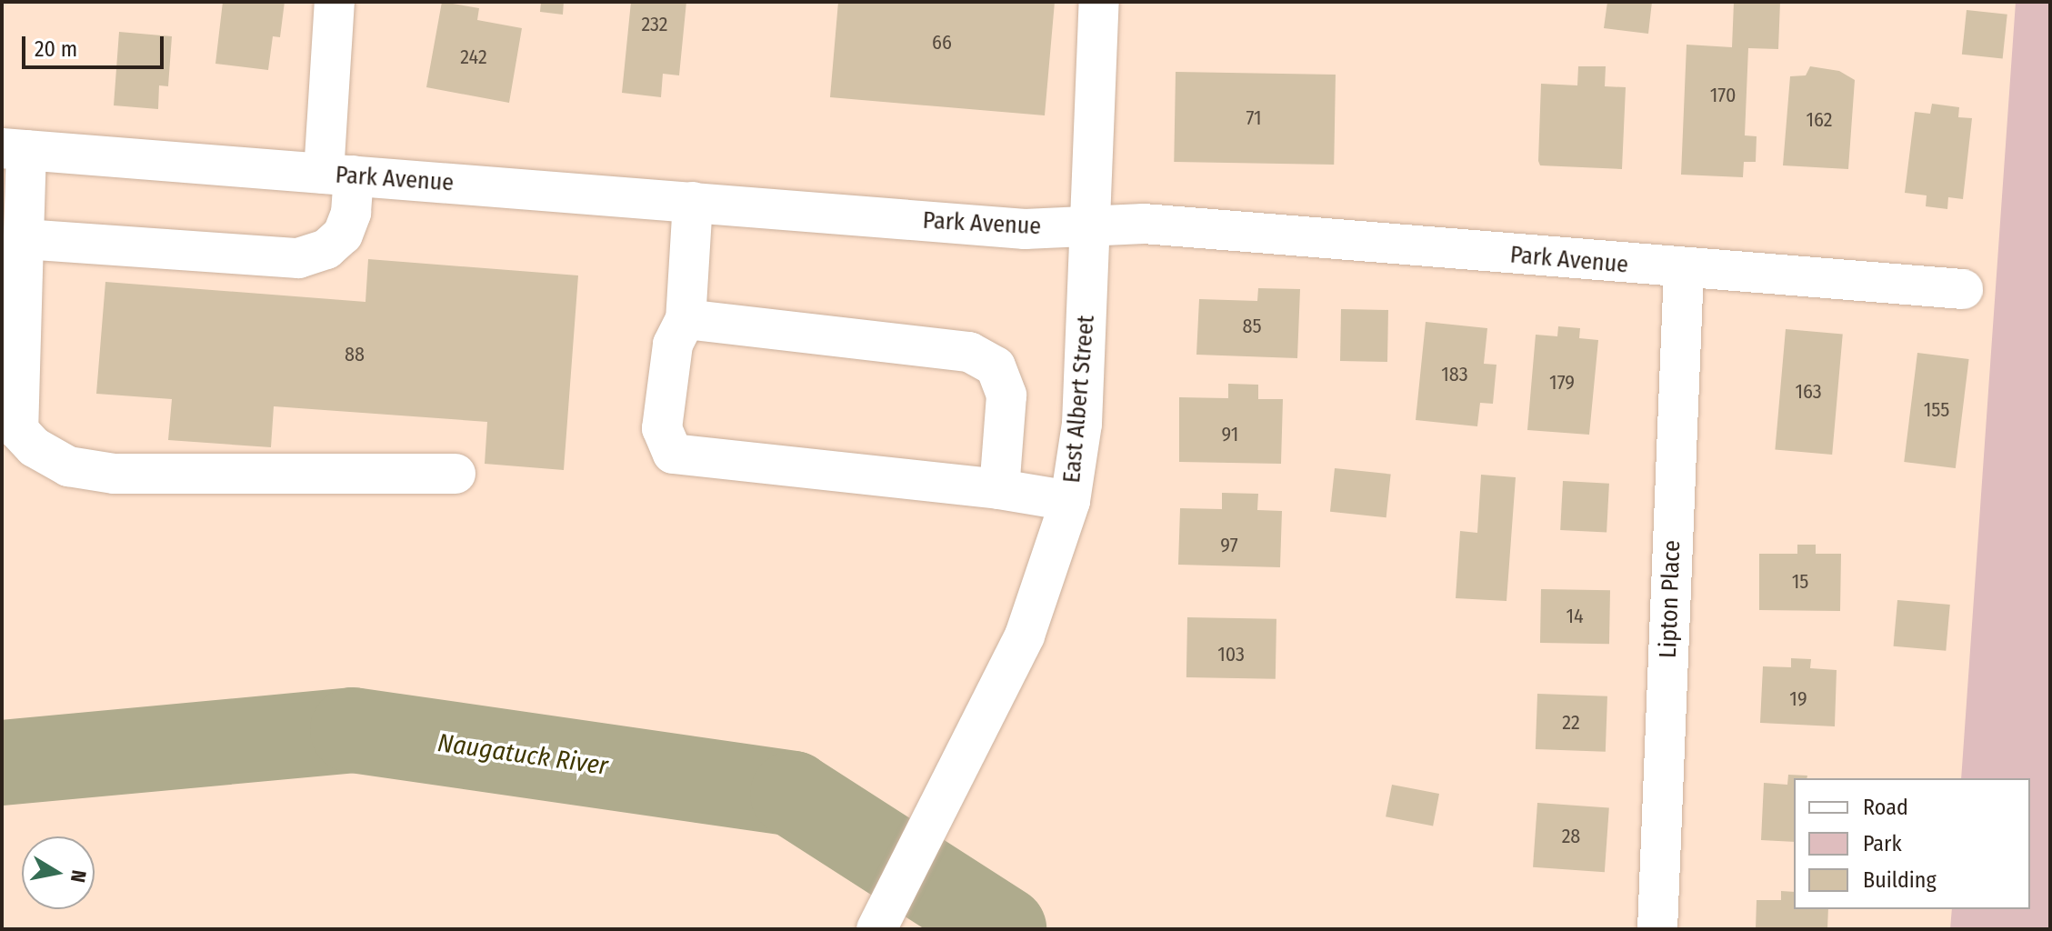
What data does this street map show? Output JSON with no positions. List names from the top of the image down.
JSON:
{
  "streets": {
    "street": ["Park Avenue", "East Albert Street", "Lipton Place"]
  },
  "crossings": [
    ["Park Avenue", "East Albert Street"],
    ["Park Avenue", "Lipton Place"]
  ],
  "water": ["Naugatuck River"],
  "house_numbers": [
    "232",
    "66",
    "242",
    "170",
    "71",
    "162",
    "85",
    "88",
    "183",
    "179",
    "163",
    "155",
    "91",
    "97",
    "15",
    "14",
    "103",
    "19",
    "22",
    "28"
  ],
  "legend": ["Road", "Park", "Building"],
  "scale_bar": "20 m",
  "north": "right"
}
